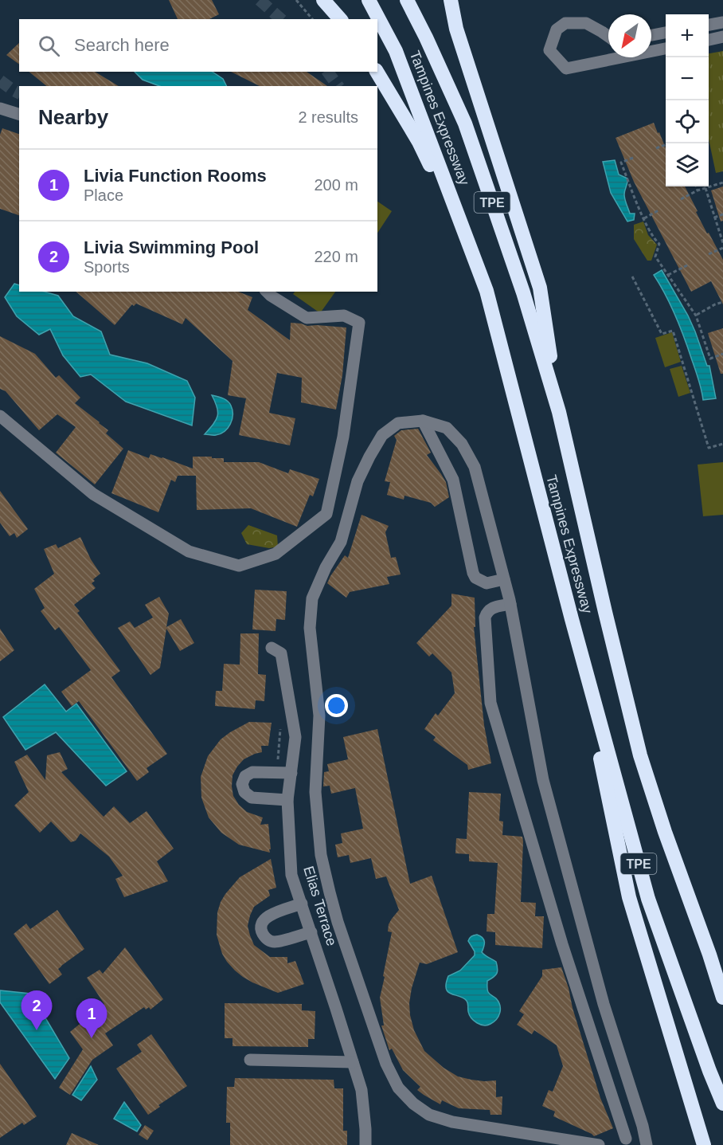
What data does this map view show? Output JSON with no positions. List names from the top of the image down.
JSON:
{
  "streets": {
    "highway": ["Tampines Expressway", "TPE"],
    "street": ["Elias Terrace"]
  },
  "north": "bottom left",
  "page": {
    "map_buttons": ["+", "−"],
    "search": "Search here",
    "heading": ["Nearby", "2 results"],
    "list": [
      {
        "mark": "1",
        "name": "Livia Function Rooms",
        "note": "Place",
        "value": "200 m"
      },
      {
        "mark": "2",
        "name": "Livia Swimming Pool",
        "note": "Sports",
        "value": "220 m"
      }
    ],
    "pins": ["2", "1"]
  }
}
